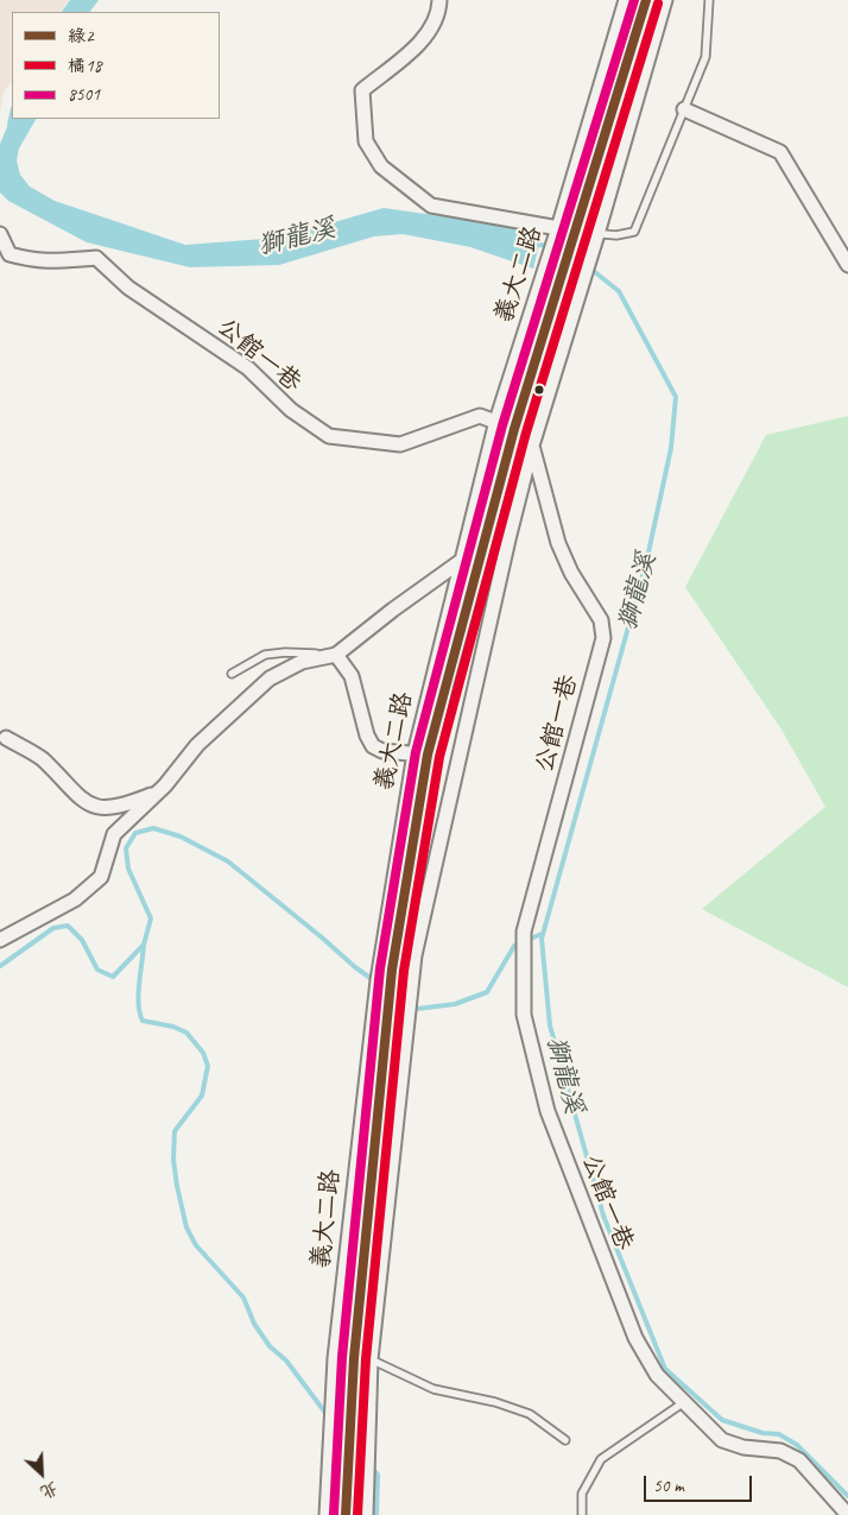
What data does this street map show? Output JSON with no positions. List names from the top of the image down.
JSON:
{
  "streets": {
    "street": ["義大二路", "公館一巷"]
  },
  "crossings": [
    ["義大二路", "公館一巷"]
  ],
  "water": ["獅龍溪"],
  "lines": ["transit line 綠2", "transit line 8501", "transit line 橘18"],
  "legend": ["綠2", "橘18", "8501"],
  "scale_bar": "50 m",
  "north": "bottom right"
}
